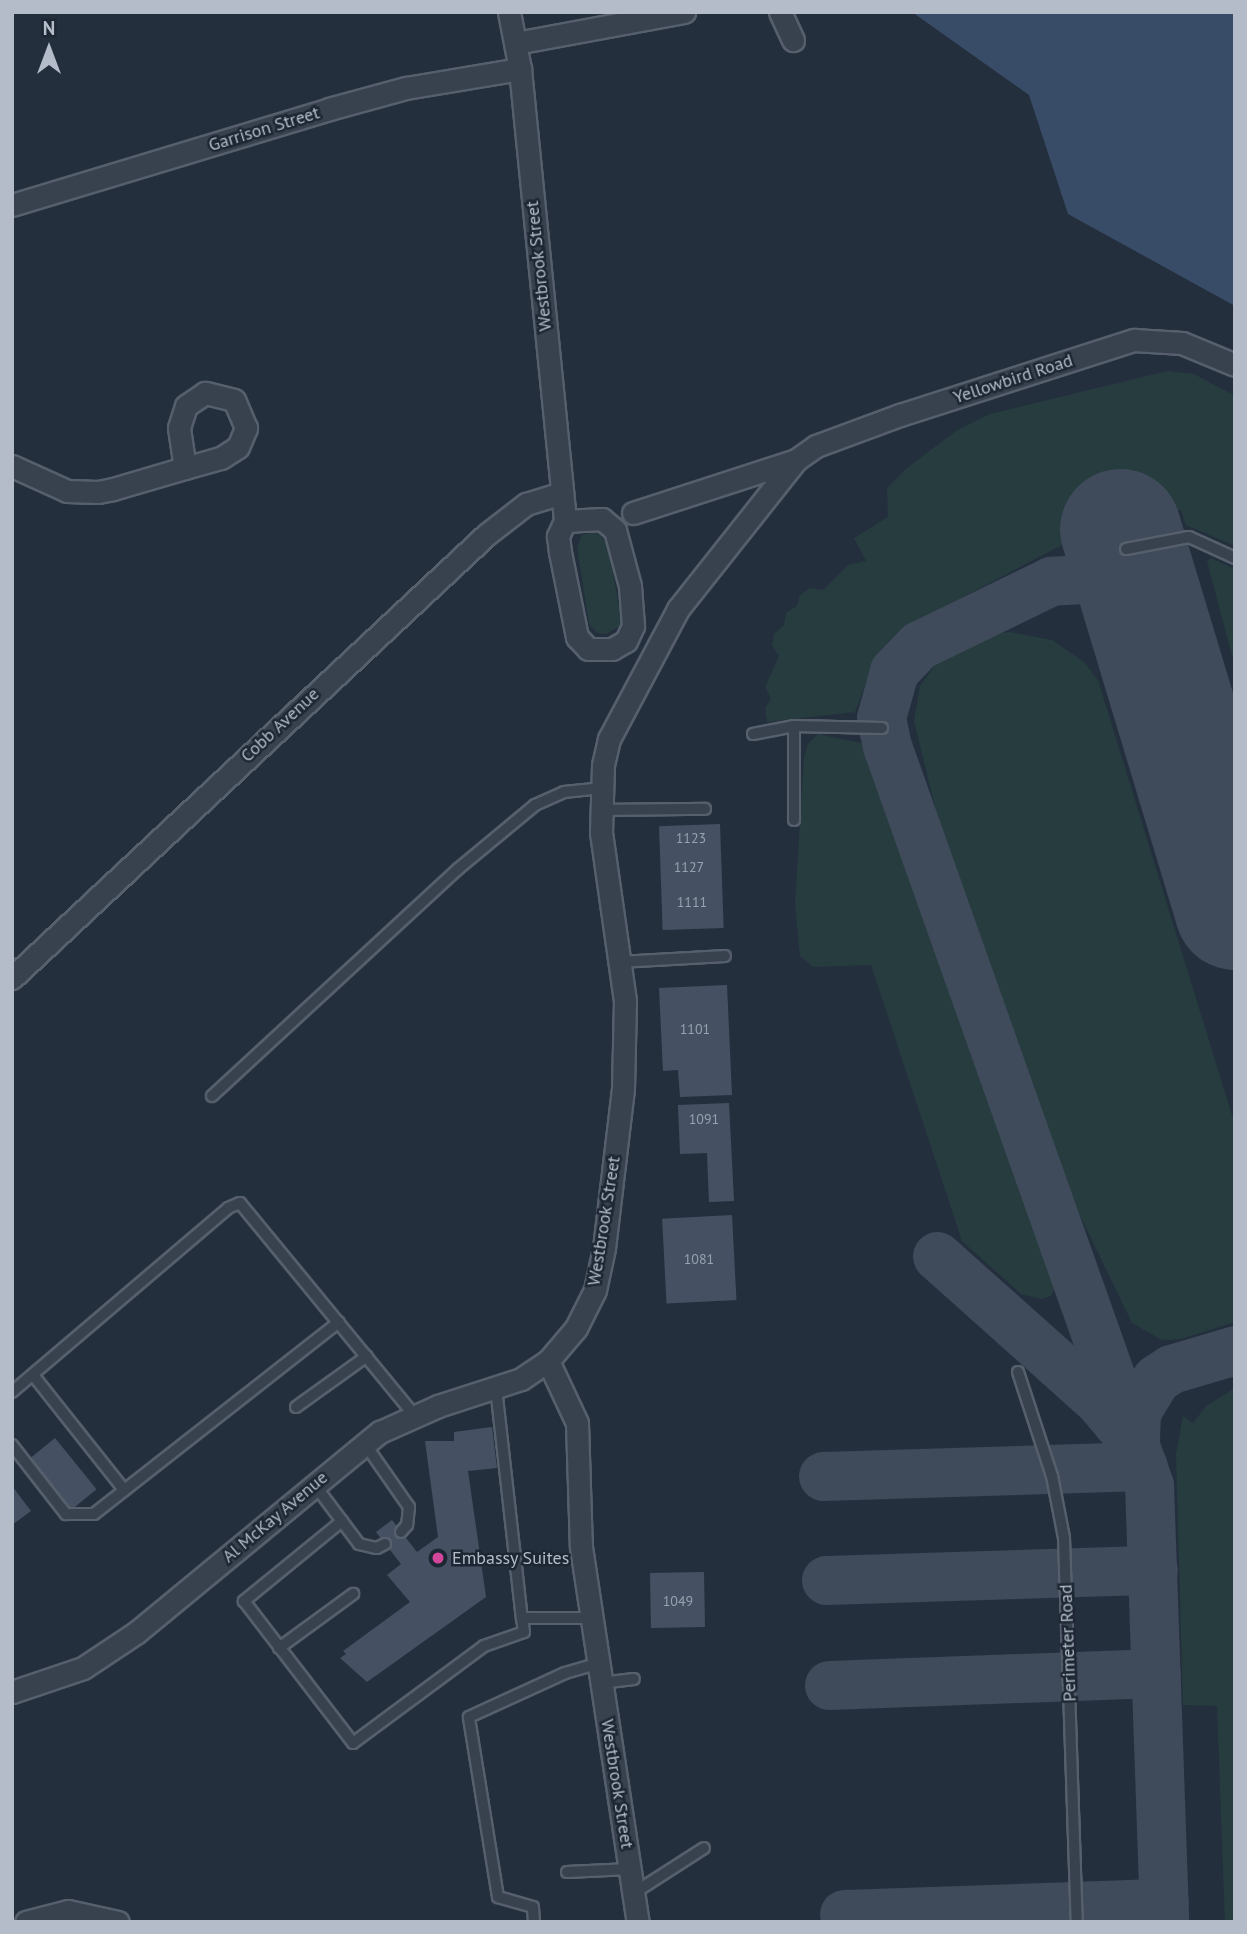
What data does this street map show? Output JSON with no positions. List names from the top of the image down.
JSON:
{
  "streets": {
    "street": [
      "Garrison Street",
      "Westbrook Street",
      "Yellowbird Road",
      "Cobb Avenue",
      "Al McKay Avenue"
    ],
    "lane": ["Perimeter Road"]
  },
  "crossings": [
    ["Garrison Street", "Westbrook Street"],
    ["Westbrook Street", "Yellowbird Road"],
    ["Westbrook Street", "Cobb Avenue"],
    ["Westbrook Street", "Al McKay Avenue"]
  ],
  "places": ["Embassy Suites"],
  "house_numbers": [
    "1123",
    "1127",
    "1111",
    "1101",
    "1091",
    "1081",
    "1049"
  ],
  "north": "top"
}
